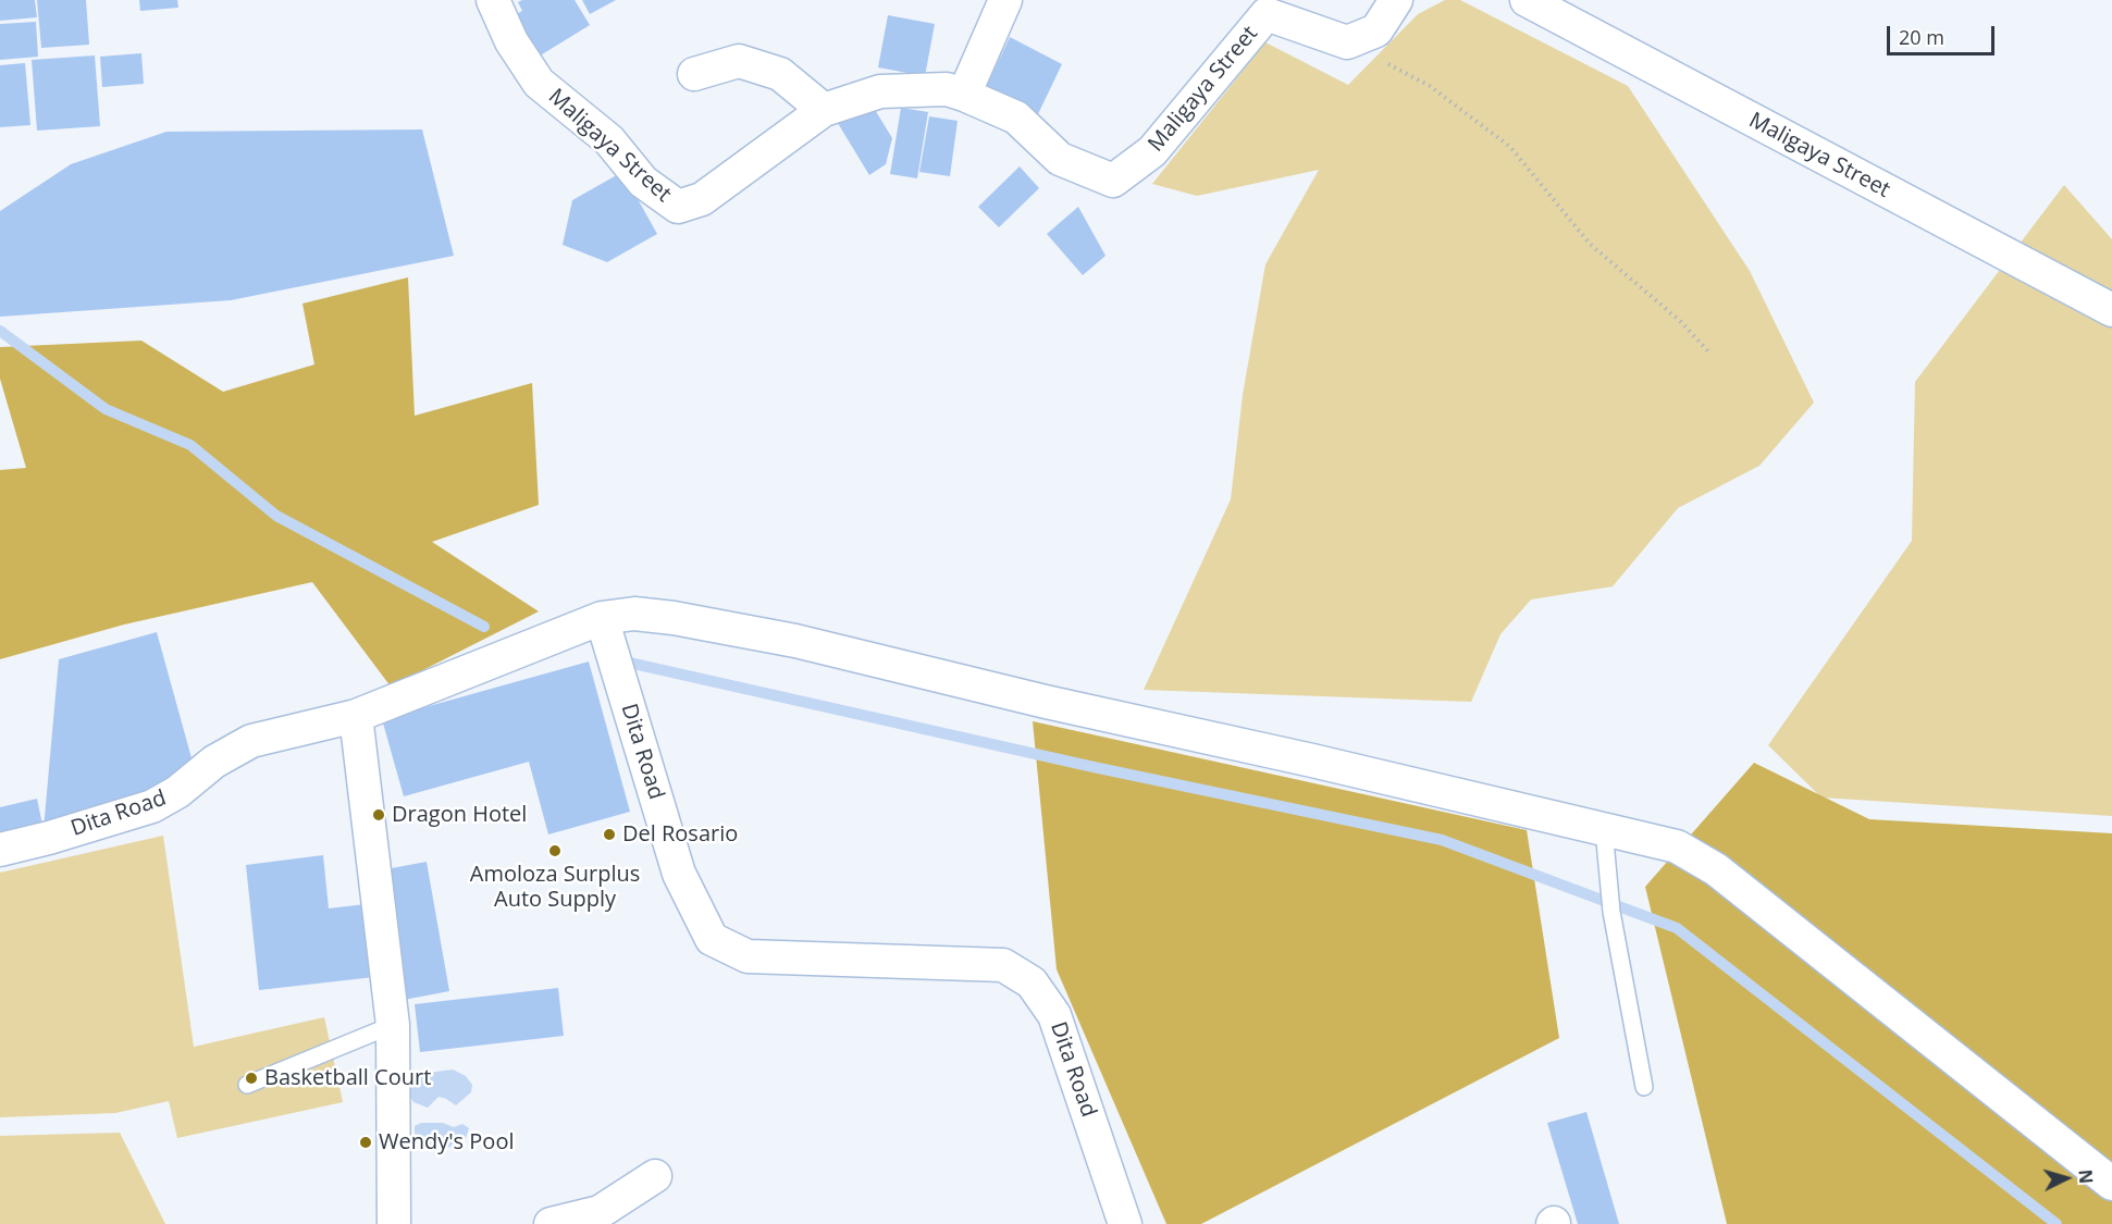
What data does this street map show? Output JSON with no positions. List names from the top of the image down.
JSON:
{
  "streets": {
    "street": ["Maligaya Street", "Dita Road"]
  },
  "places": [
    "Dragon Hotel",
    "Del Rosario",
    "Amoloza Surplus Auto Supply",
    "Basketball Court",
    "Wendy's Pool"
  ],
  "scale_bar": "20 m",
  "north": "right"
}
